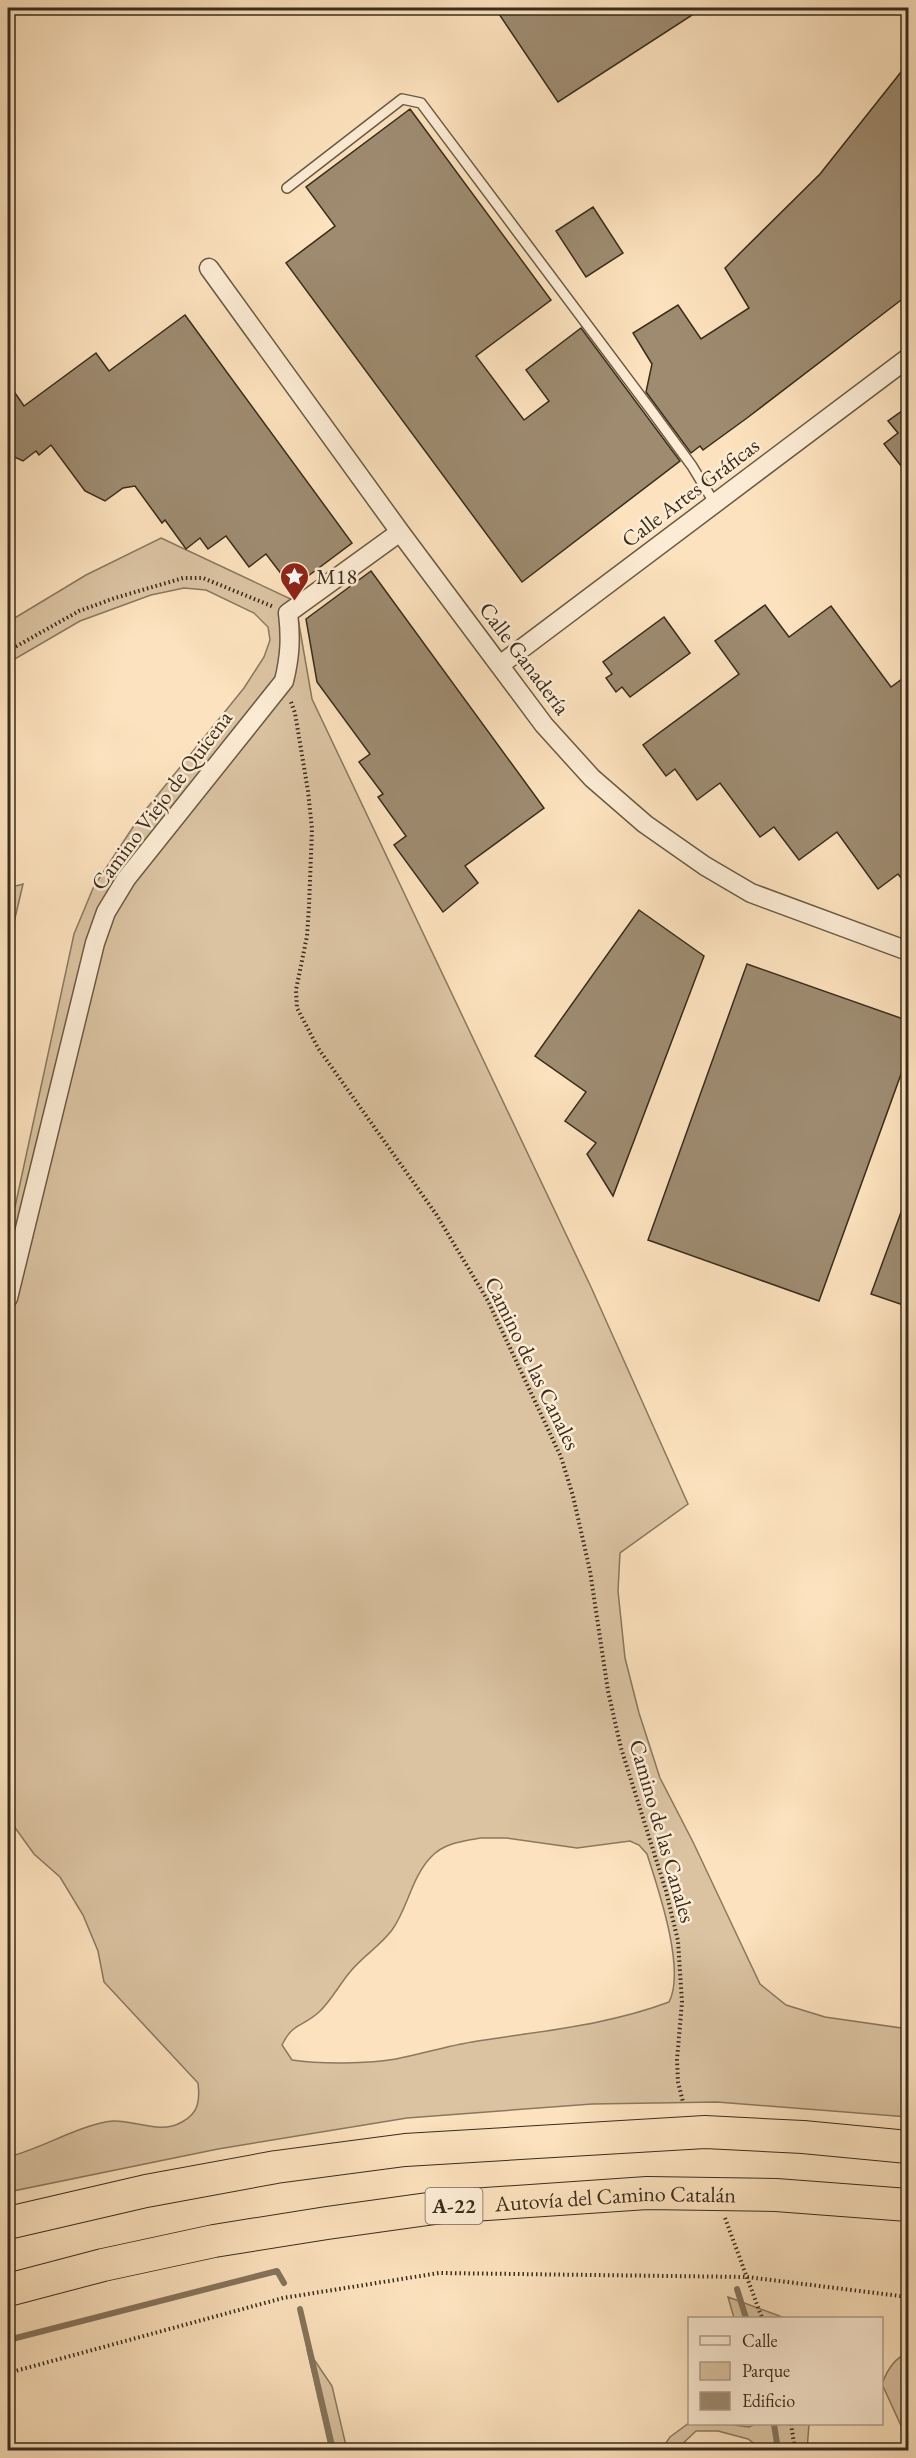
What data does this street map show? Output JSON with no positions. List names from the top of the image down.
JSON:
{
  "streets": {
    "highway": ["Autovía del Camino Catalán", "A-22"],
    "street": ["Calle Artes Gráficas", "Calle Ganadería", "Camino Viejo de Quicena"],
    "path": ["Camino de las Canales"]
  },
  "crossings": [
    ["Calle Artes Gráficas", "Calle Ganadería"],
    ["Camino Viejo de Quicena", "Camino de las Canales"]
  ],
  "places": {
    "place": ["M18"]
  },
  "legend": ["Calle", "Parque", "Edificio"]
}
